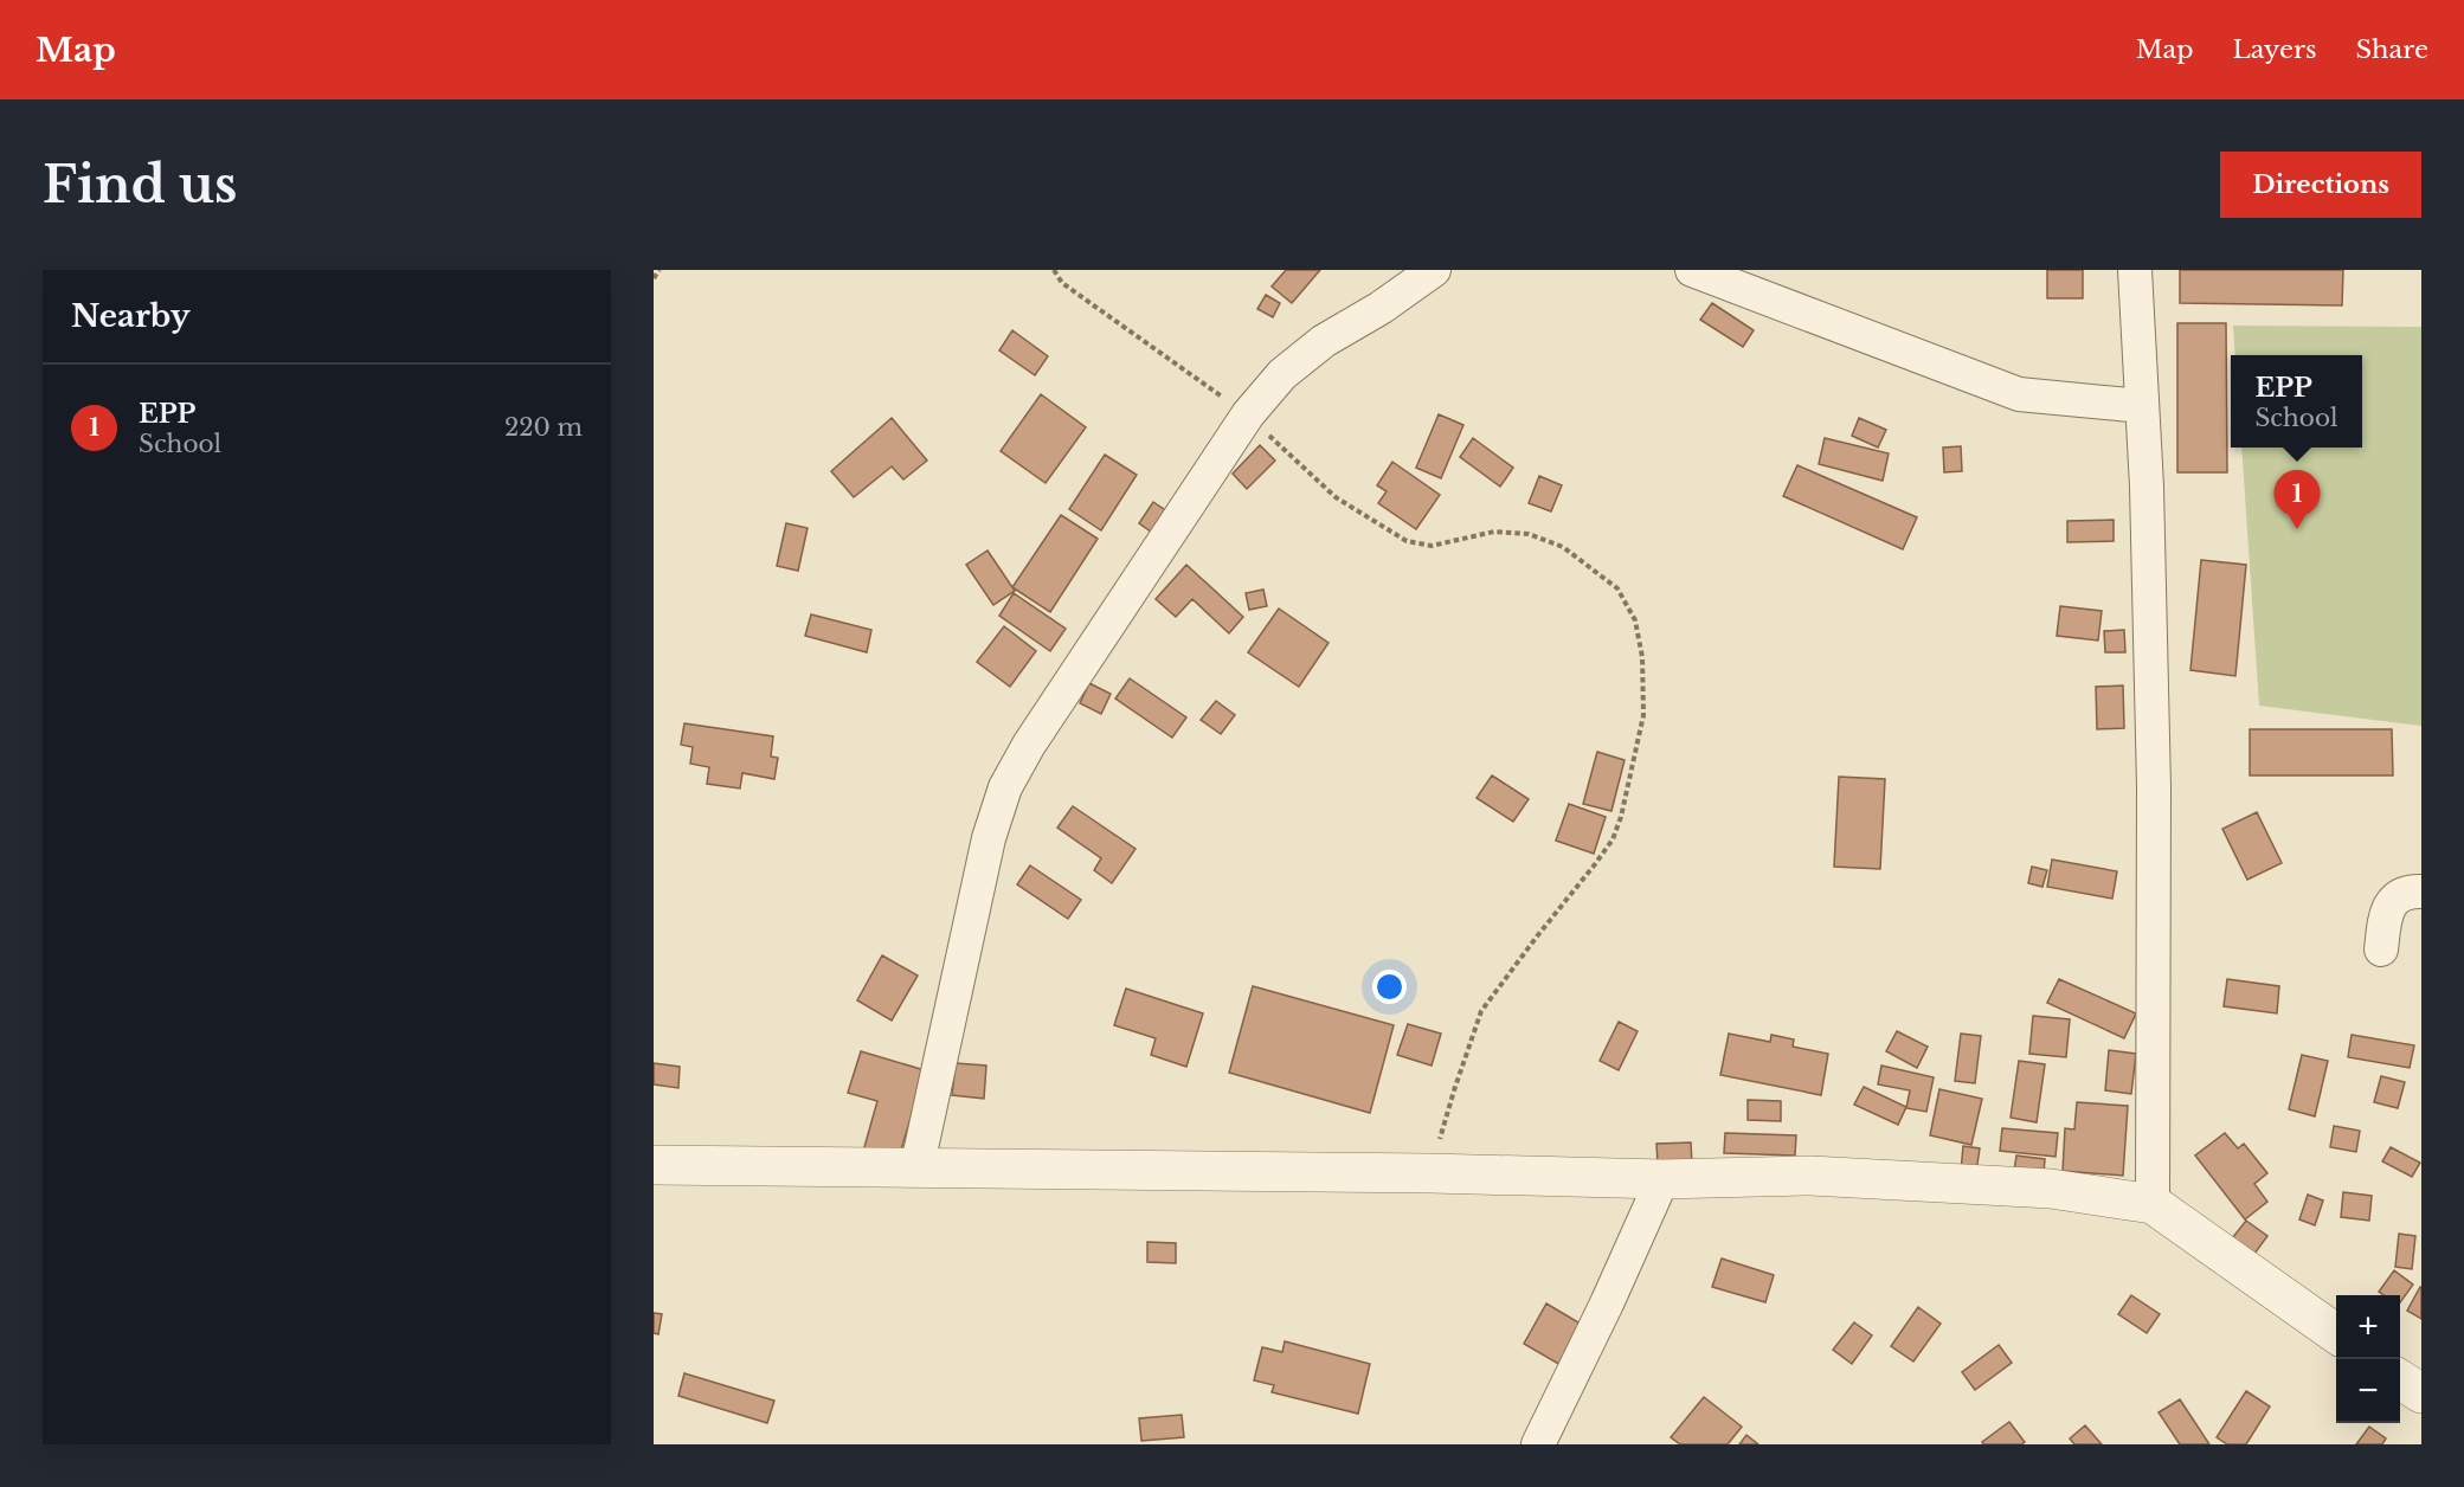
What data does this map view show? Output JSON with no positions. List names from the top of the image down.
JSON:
{
  "page": {
    "header": "Map",
    "nav": ["Map", "Layers", "Share"],
    "buttons": "Directions",
    "title": "Find us",
    "heading": "Nearby",
    "popup": ["EPP", "School"],
    "list": [
      {
        "mark": "1",
        "name": "EPP",
        "note": "School",
        "value": "220 m"
      }
    ],
    "pins": "1",
    "map_buttons": ["+", "−"]
  }
}
